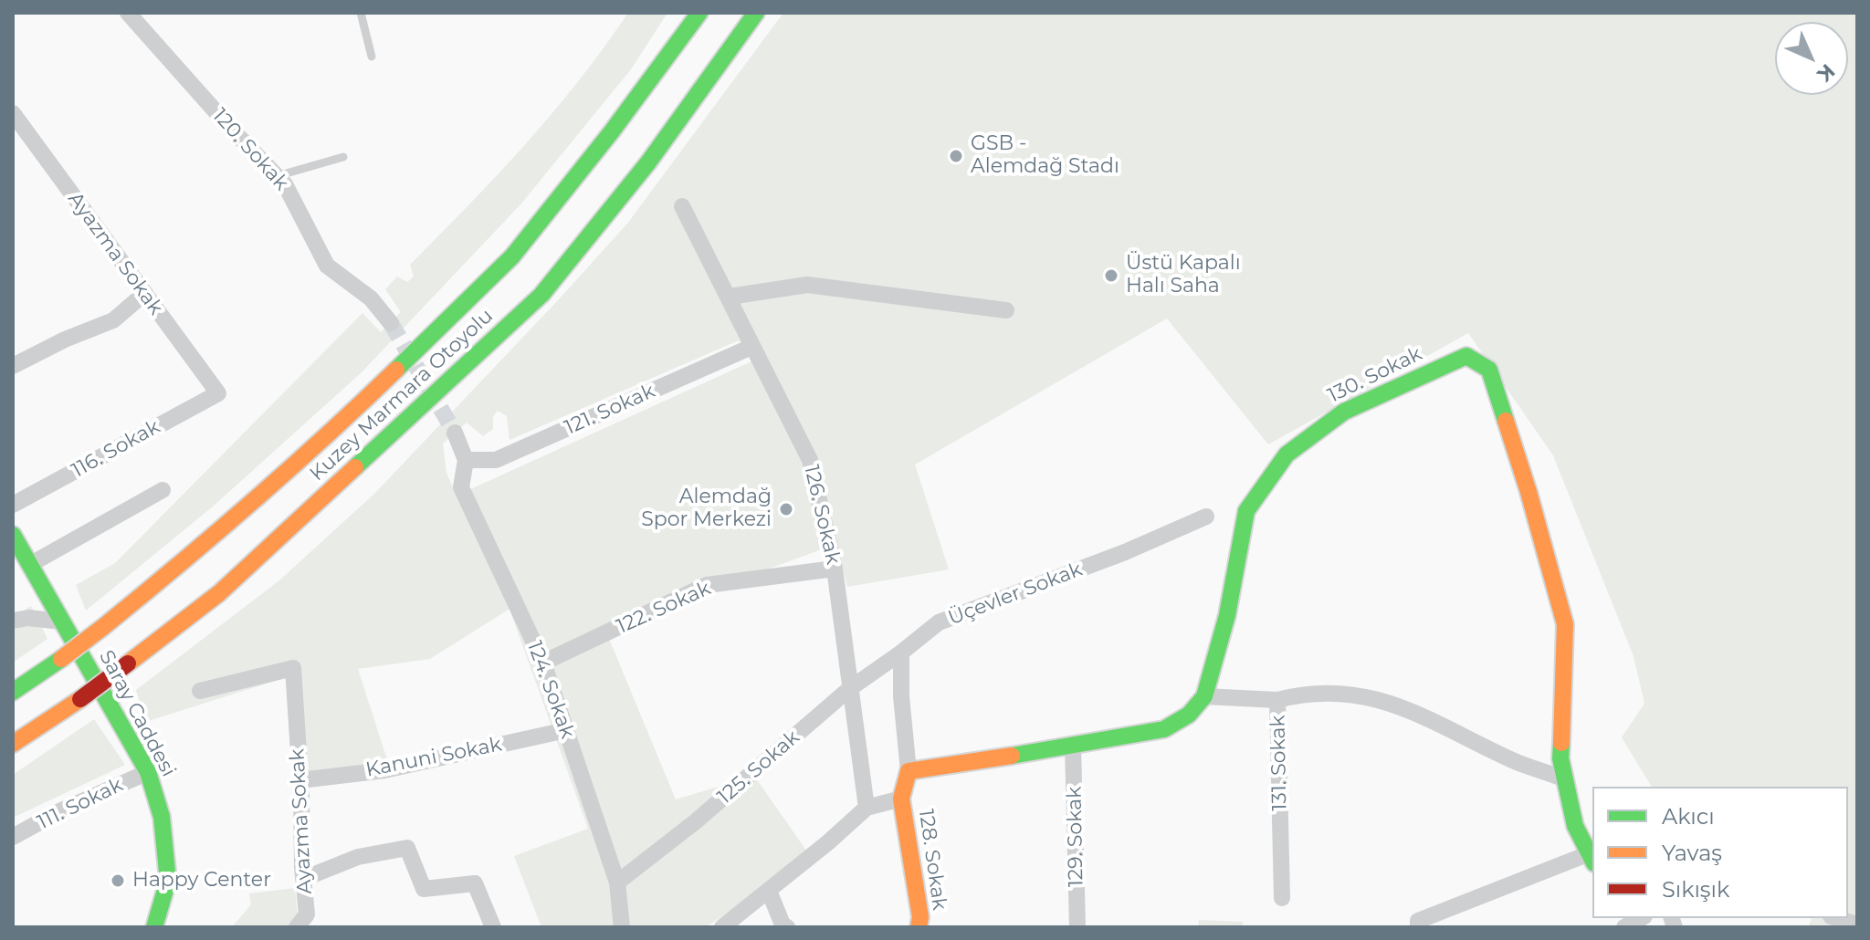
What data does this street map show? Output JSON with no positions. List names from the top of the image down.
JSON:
{
  "streets": {
    "main road": [
      "130. Sokak",
      "Kuzey Marmara Otoyolu",
      "Saray Caddesi",
      "128. Sokak"
    ],
    "street": [
      "120. Sokak",
      "Ayazma Sokak",
      "121. Sokak",
      "116. Sokak",
      "126. Sokak",
      "Üçevler Sokak",
      "122. Sokak",
      "124. Sokak",
      "Kanuni Sokak",
      "131. Sokak",
      "125. Sokak",
      "111. Sokak",
      "129. Sokak"
    ]
  },
  "crossings": [
    ["Ayazma Sokak", "116. Sokak"],
    ["Ayazma Sokak", "Kanuni Sokak"],
    ["130. Sokak", "131. Sokak"],
    ["121. Sokak", "126. Sokak"],
    ["121. Sokak", "124. Sokak"],
    ["126. Sokak", "122. Sokak"],
    ["126. Sokak", "125. Sokak"],
    ["Üçevler Sokak", "125. Sokak"],
    ["122. Sokak", "124. Sokak"],
    ["124. Sokak", "Kanuni Sokak"],
    ["124. Sokak", "125. Sokak"],
    ["Saray Caddesi", "111. Sokak"]
  ],
  "places": [
    "GSB - Alemdağ Stadı",
    "Üstü Kapalı Halı Saha",
    "Alemdağ Spor Merkezi",
    "Happy Center"
  ],
  "legend": ["Akıcı", "Yavaş", "Sıkışık"],
  "north": "bottom right"
}
